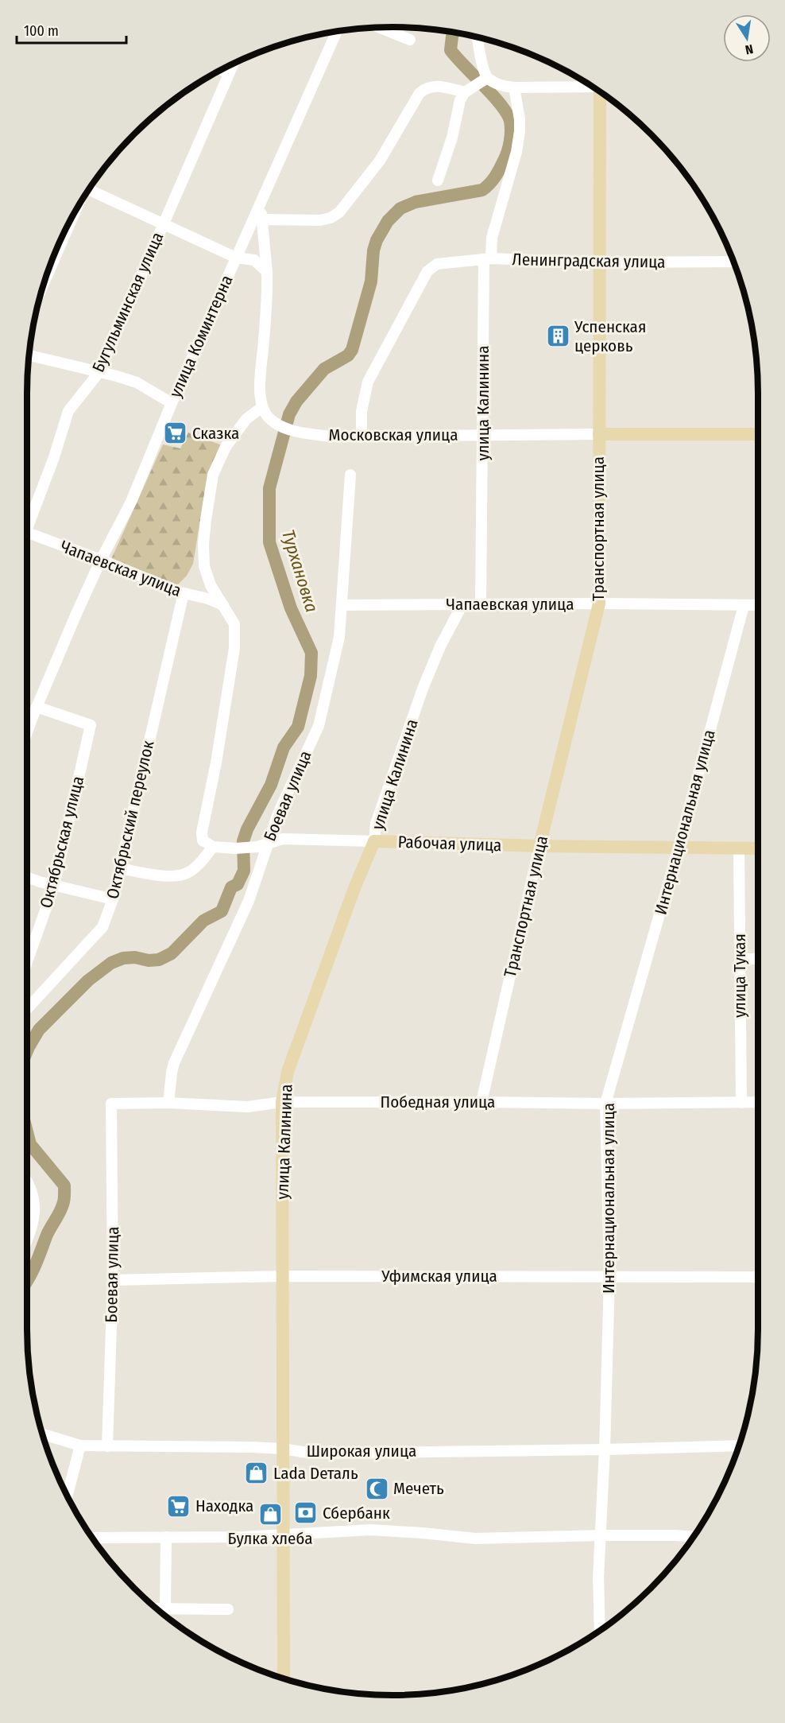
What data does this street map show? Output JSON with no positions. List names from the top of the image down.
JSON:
{
  "streets": {
    "main road": [
      "улица Калинина",
      "Московская улица",
      "Транспортная улица",
      "Рабочая улица"
    ],
    "street": [
      "Ленинградская улица",
      "Бугульминская улица",
      "улица Коминтерна",
      "Чапаевская улица",
      "Боевая улица",
      "Октябрьский переулок",
      "Интернациональная улица",
      "Октябрьская улица",
      "улица Тукая",
      "Победная улица",
      "Уфимская улица",
      "Широкая улица"
    ]
  },
  "crossings": [
    ["Ленинградская улица", "улица Калинина"],
    ["Ленинградская улица", "Московская улица"],
    ["Ленинградская улица", "Транспортная улица"],
    ["улица Коминтерна", "Чапаевская улица"],
    ["улица Коминтерна", "Октябрьская улица"],
    ["улица Калинина", "Московская улица"],
    ["улица Калинина", "Чапаевская улица"],
    ["улица Калинина", "Рабочая улица"],
    ["улица Калинина", "Победная улица"],
    ["улица Калинина", "Уфимская улица"],
    ["улица Калинина", "Широкая улица"],
    ["Московская улица", "Транспортная улица"],
    ["Транспортная улица", "Чапаевская улица"],
    ["Транспортная улица", "Рабочая улица"],
    ["Транспортная улица", "Победная улица"],
    ["Чапаевская улица", "Боевая улица"],
    ["Чапаевская улица", "Октябрьский переулок"],
    ["Чапаевская улица", "Интернациональная улица"],
    ["Боевая улица", "Рабочая улица"],
    ["Боевая улица", "Победная улица"],
    ["Боевая улица", "Уфимская улица"],
    ["Боевая улица", "Широкая улица"],
    ["Интернациональная улица", "Рабочая улица"],
    ["Интернациональная улица", "Победная улица"],
    ["Интернациональная улица", "Уфимская улица"],
    ["Интернациональная улица", "Широкая улица"],
    ["Рабочая улица", "улица Тукая"],
    ["улица Тукая", "Победная улица"]
  ],
  "water": ["Турхановка"],
  "places": {
    "building": ["Успенская церковь"],
    "supermarket": ["Сказка", "Находка"],
    "shop": ["Lada Dеталь", "Булка хлеба"],
    "mosque": ["Мечеть"],
    "bank": ["Сбербанк"]
  },
  "scale_bar": "100 m",
  "north": "bottom"
}
